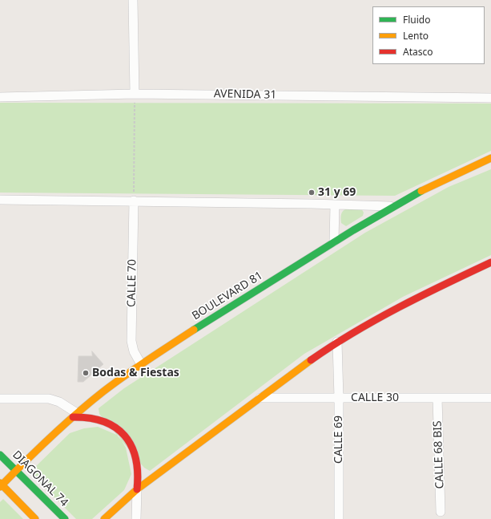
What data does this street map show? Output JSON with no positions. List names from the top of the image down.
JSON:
{
  "streets": {
    "main road": ["BOULEVARD 81", "DIAGONAL 74"],
    "street": [
      "AVENIDA 31",
      "CALLE 70",
      "CALLE 30",
      "CALLE 69",
      "CALLE 68 BIS"
    ]
  },
  "crossings": [
    ["CALLE 70", "BOULEVARD 81"],
    ["BOULEVARD 81", "DIAGONAL 74"],
    ["CALLE 30", "CALLE 69"],
    ["CALLE 30", "CALLE 68 BIS"]
  ],
  "places": ["31 y 69", "Bodas & Fiestas"],
  "legend": ["Fluido", "Lento", "Atasco"]
}
